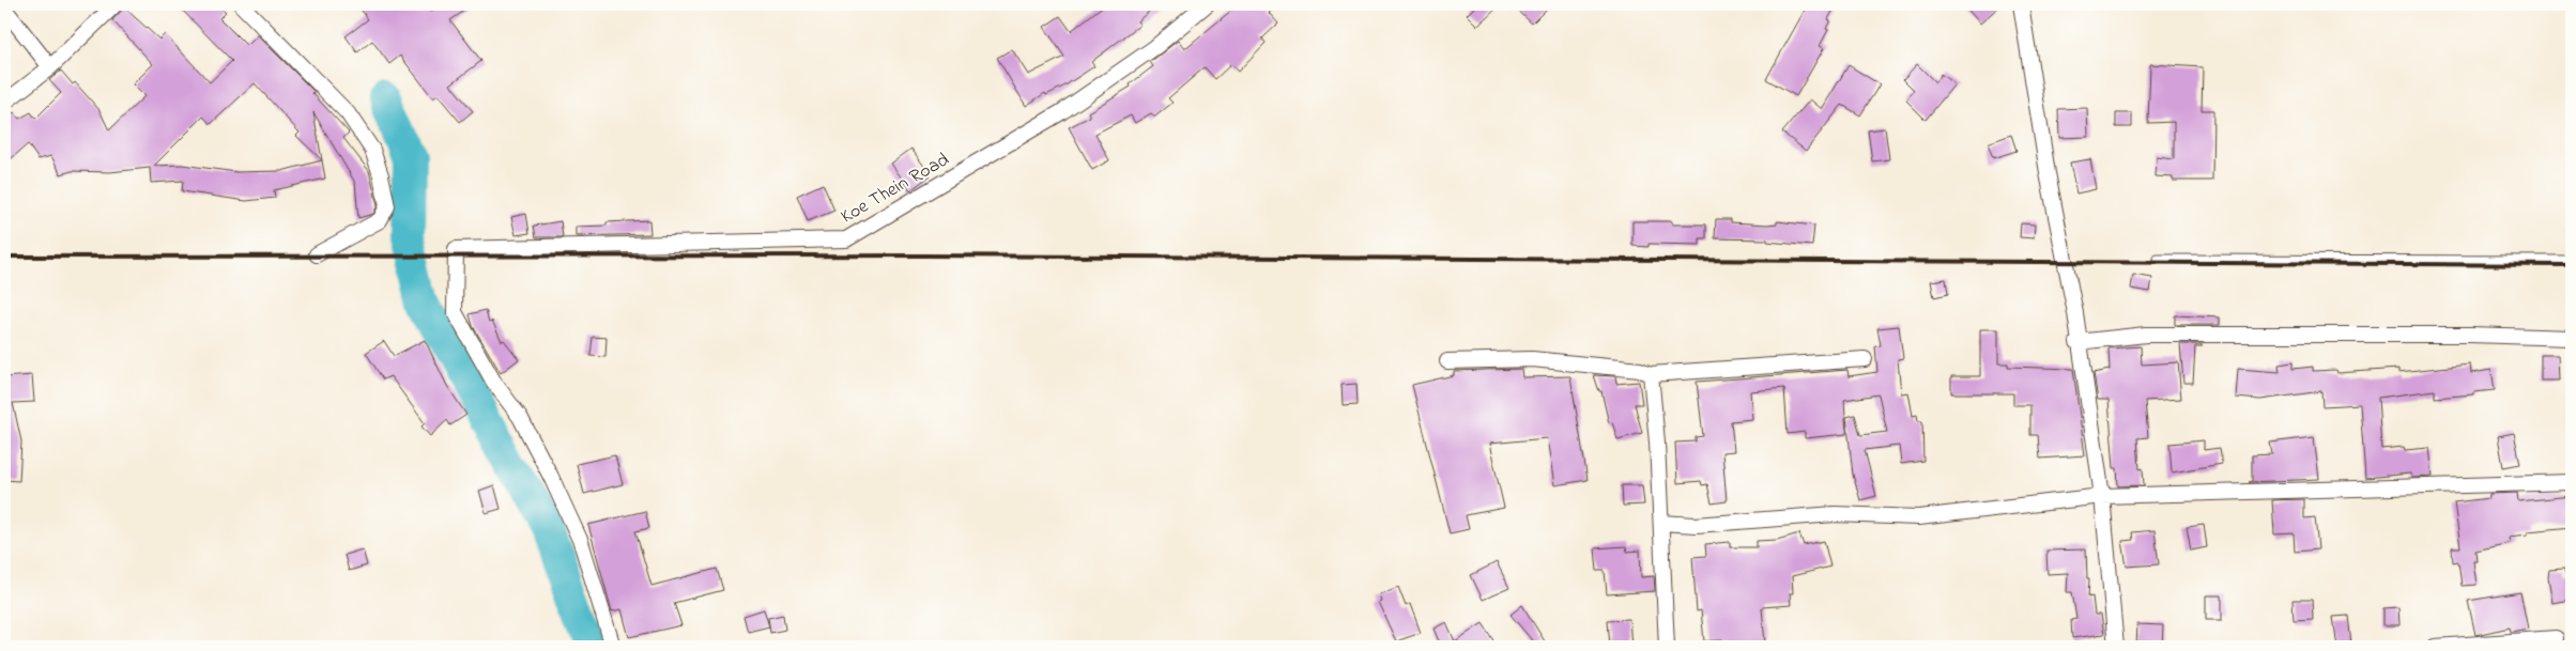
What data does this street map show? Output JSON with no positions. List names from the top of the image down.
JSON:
{
  "streets": {
    "street": ["Koe Thein Road"]
  }
}
